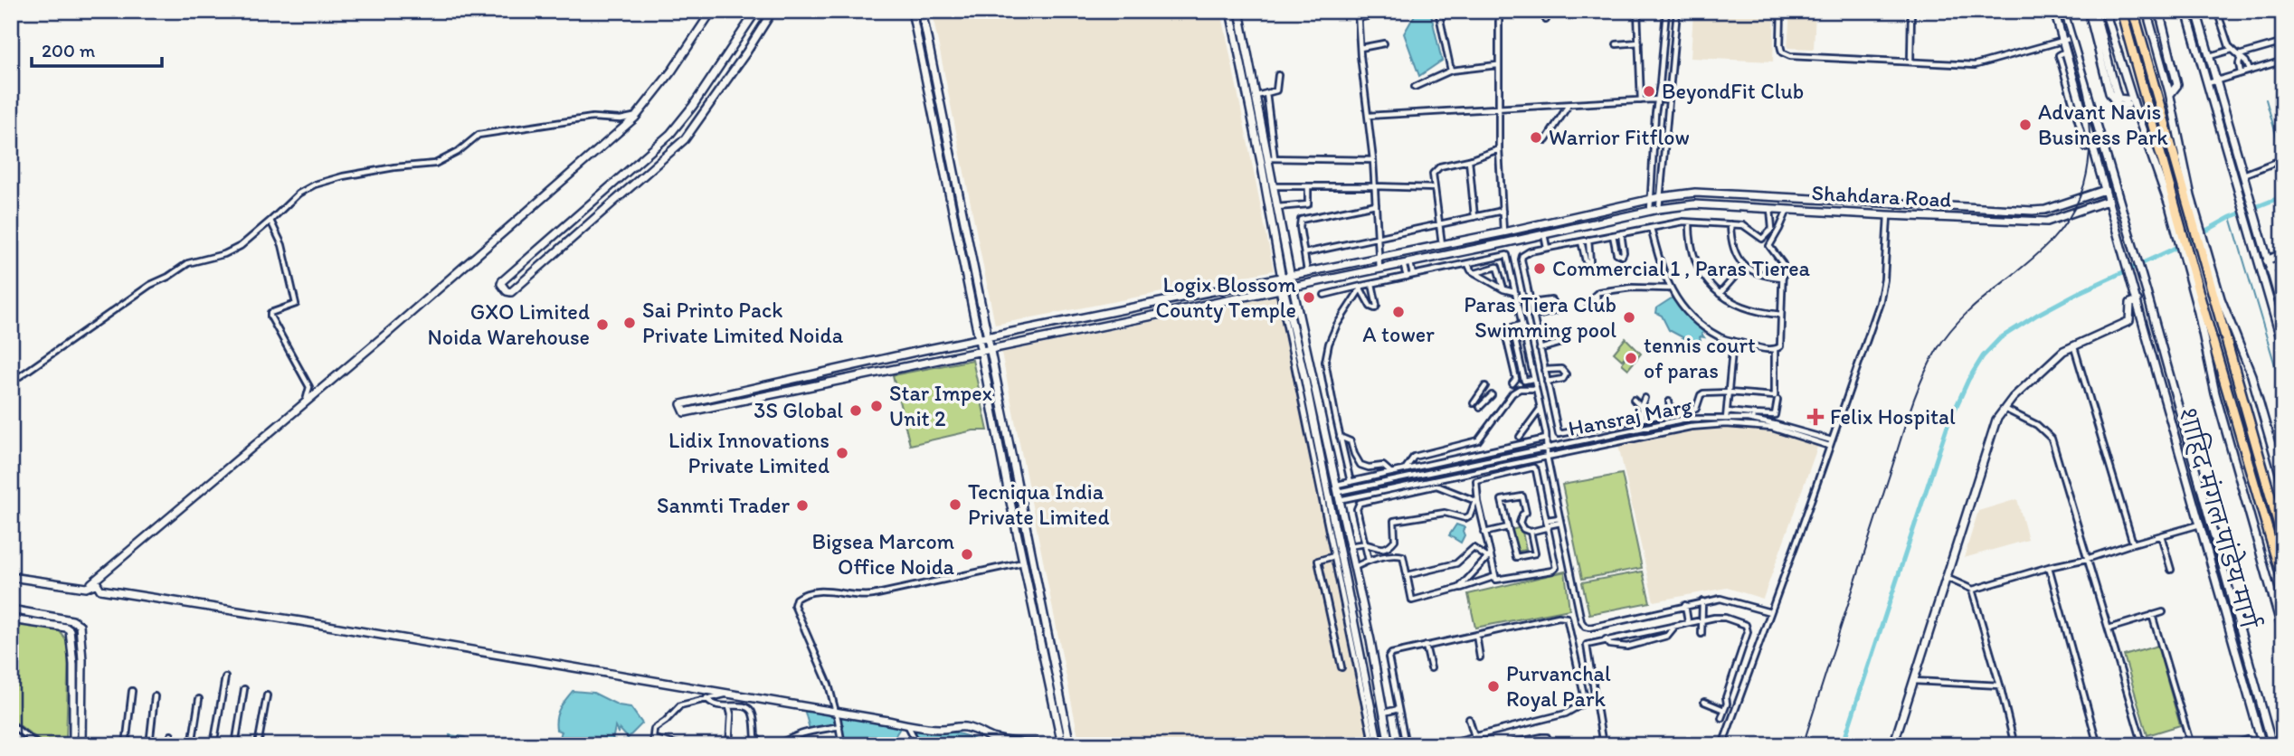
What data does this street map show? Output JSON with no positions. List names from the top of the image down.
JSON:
{
  "streets": {
    "street": ["Shahdara Road", "Hansraj Marg", "शाहिद मंगल पांडेय मार्ग"]
  },
  "crossings": [
    ["Shahdara Road", "शाहिद मंगल पांडेय मार्ग"]
  ],
  "places": {
    "other": [
      "BeyondFit Club",
      "Advant Navis Business Park",
      "Warrior Fitflow",
      "Commercial 1 , Paras Tierea",
      "Logix Blossom County Temple",
      "A tower",
      "Paras Tiera Club Swimming pool",
      "Sai Printo Pack Private Limited Noida",
      "GXO Limited Noida Warehouse",
      "tennis court of paras",
      "Star Impex Unit 2",
      "3S Global",
      "Lidix Innovations Private Limited",
      "Tecniqua India Private Limited",
      "Sanmti Trader",
      "Bigsea Marcom Office Noida",
      "Purvanchal Royal Park"
    ],
    "health": ["Felix Hospital"]
  },
  "scale_bar": "200 m"
}
